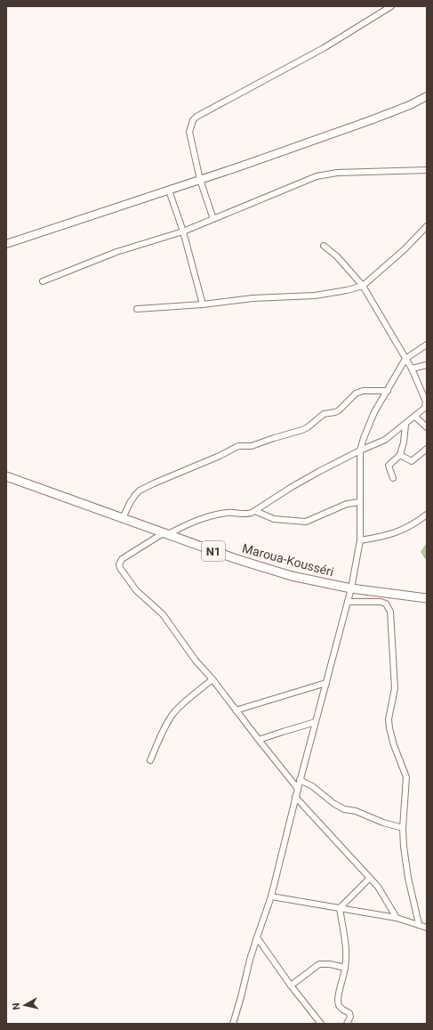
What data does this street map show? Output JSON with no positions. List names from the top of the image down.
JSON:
{
  "streets": {
    "highway": ["N1", "Maroua-Kousséri"]
  },
  "north": "left"
}
